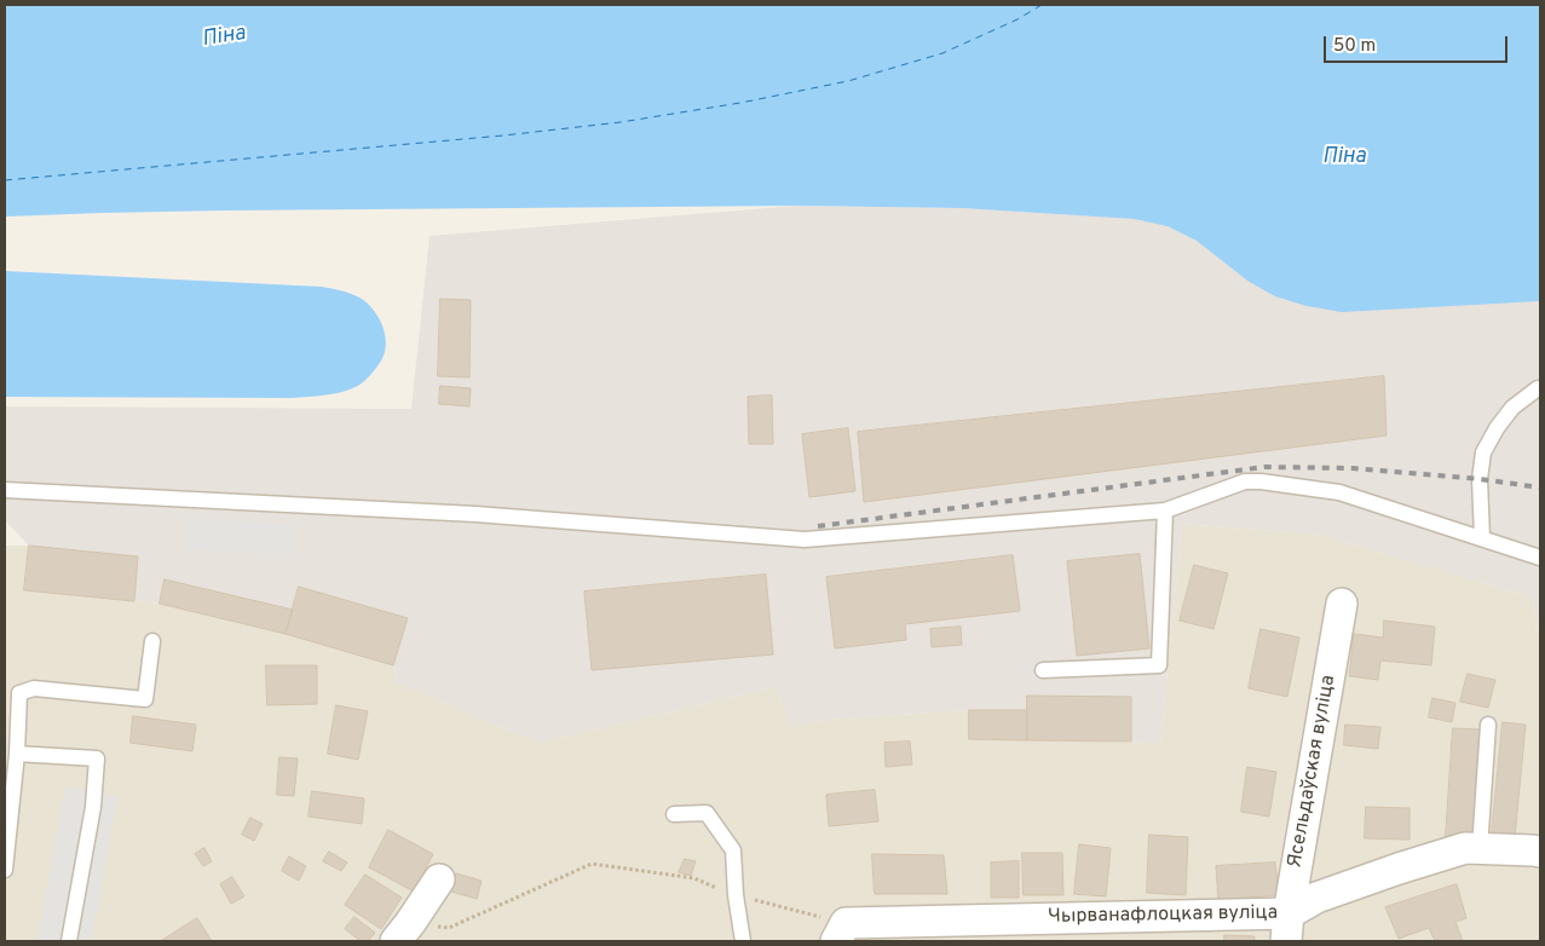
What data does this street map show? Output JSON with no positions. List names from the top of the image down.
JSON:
{
  "streets": {
    "street": ["Ясельдаўская вуліца", "Чырванафлоцкая вуліца"]
  },
  "crossings": [
    ["Ясельдаўская вуліца", "Чырванафлоцкая вуліца"]
  ],
  "water": ["Піна"],
  "scale_bar": "50 m"
}
